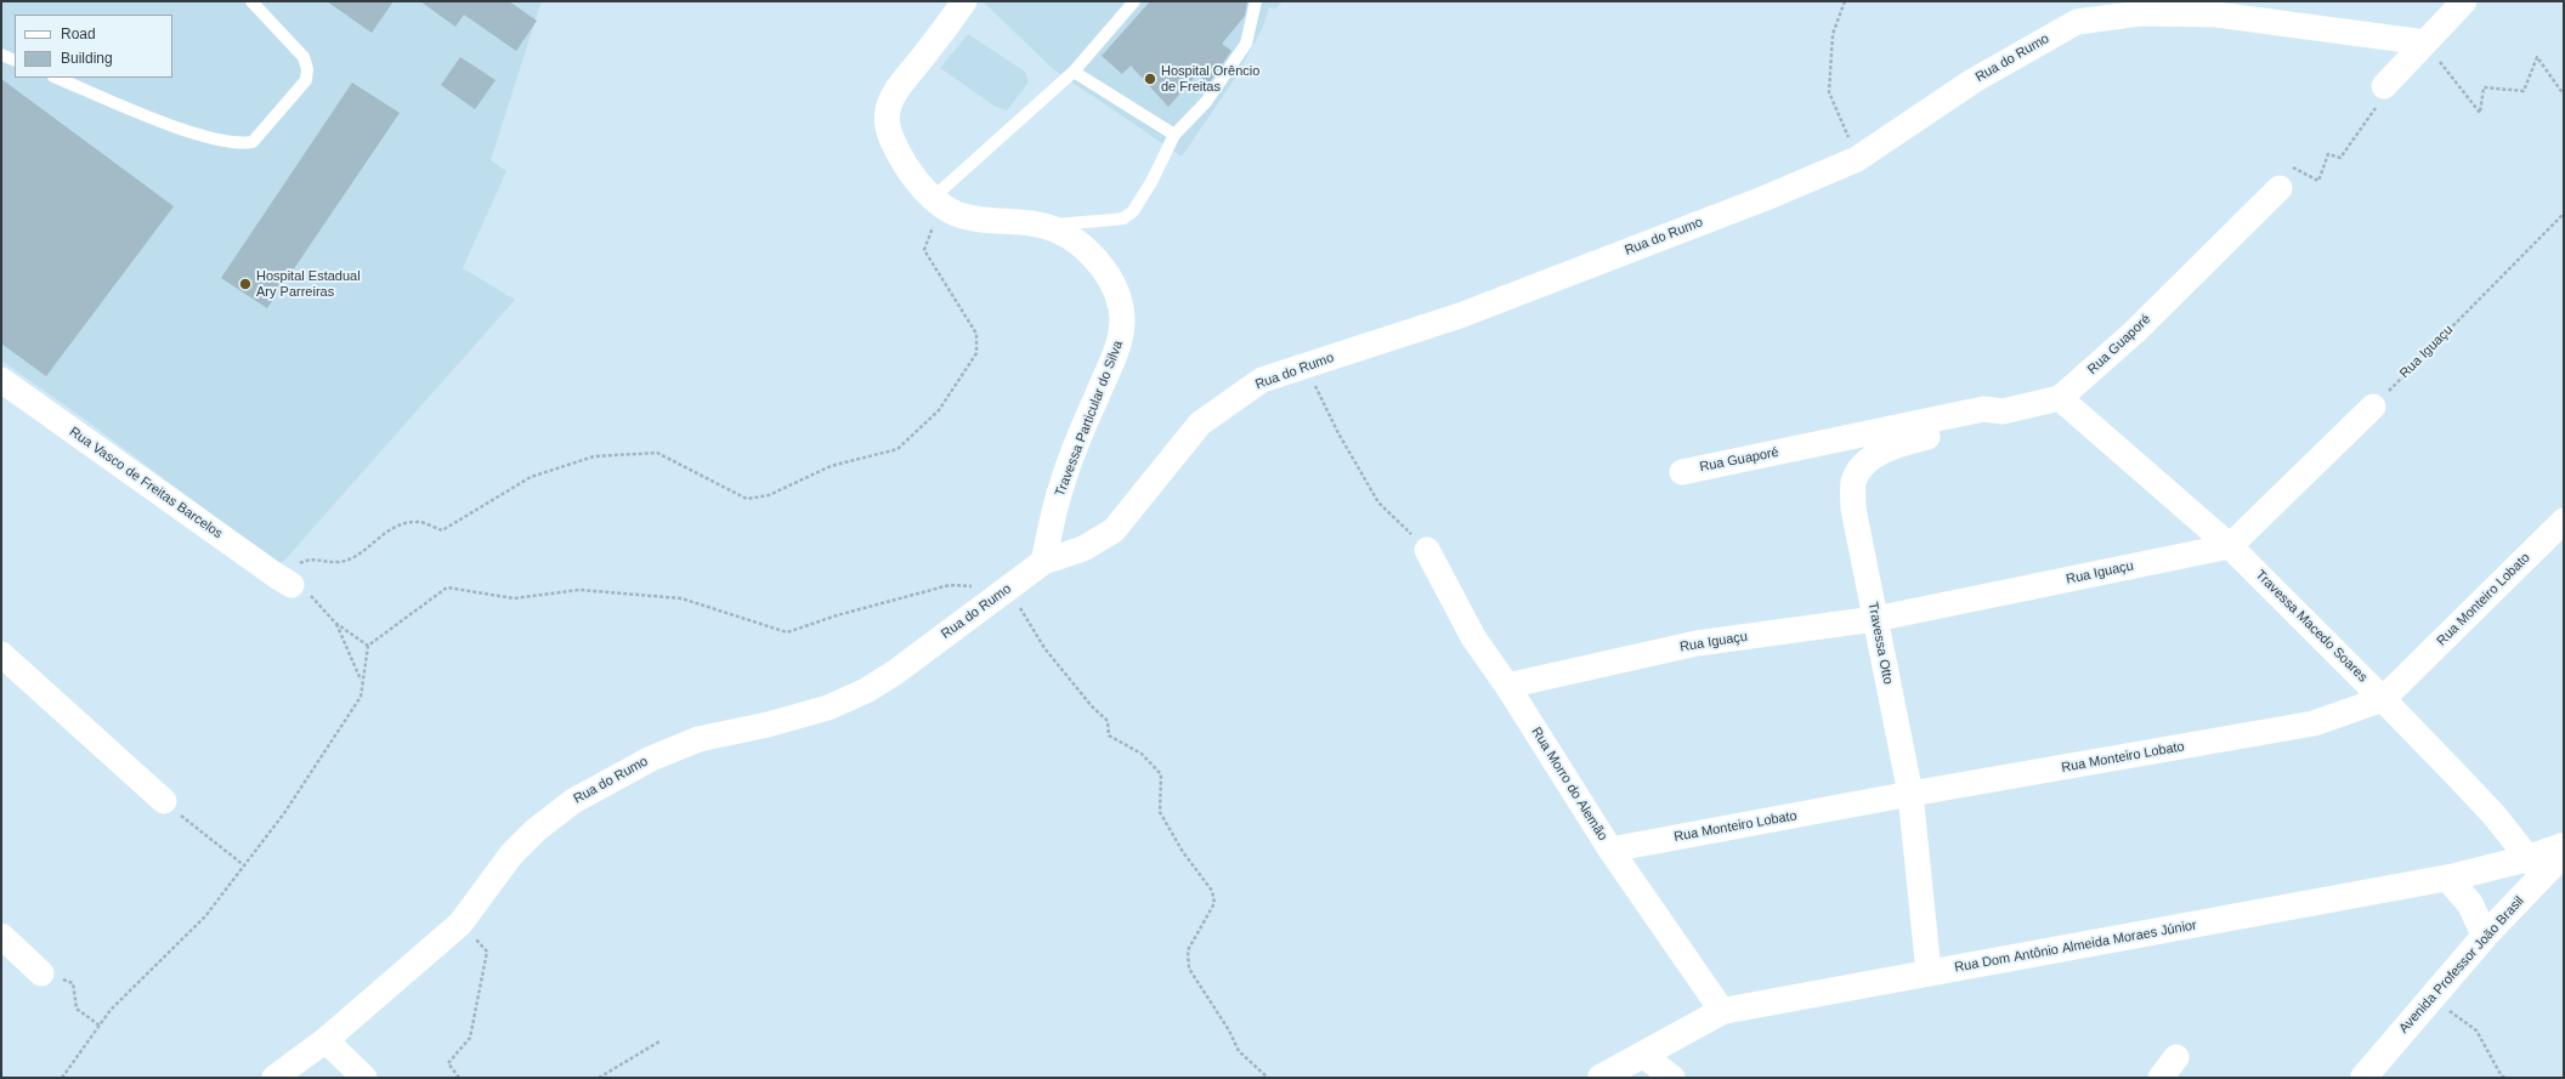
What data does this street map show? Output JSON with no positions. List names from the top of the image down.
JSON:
{
  "streets": {
    "main road": ["Rua Dom Antônio Almeida Moraes Júnior", "Avenida Professor João Brasil"],
    "street": [
      "Rua do Rumo",
      "Rua Guaporé",
      "Rua Iguaçu",
      "Travessa Particular do Silva",
      "Rua Vasco de Freitas Barcelos",
      "Rua Monteiro Lobato",
      "Travessa Macedo Soares",
      "Travessa Otto",
      "Rua Morro do Alemão"
    ]
  },
  "crossings": [
    ["Rua do Rumo", "Travessa Particular do Silva"],
    ["Rua Guaporé", "Travessa Macedo Soares"],
    ["Rua Guaporé", "Travessa Otto"],
    ["Rua Iguaçu", "Travessa Macedo Soares"],
    ["Rua Iguaçu", "Travessa Otto"],
    ["Rua Iguaçu", "Rua Morro do Alemão"],
    ["Rua Monteiro Lobato", "Travessa Macedo Soares"],
    ["Rua Monteiro Lobato", "Travessa Otto"],
    ["Rua Monteiro Lobato", "Rua Morro do Alemão"],
    ["Travessa Macedo Soares", "Rua Dom Antônio Almeida Moraes Júnior"],
    ["Travessa Macedo Soares", "Avenida Professor João Brasil"],
    ["Travessa Otto", "Rua Dom Antônio Almeida Moraes Júnior"],
    ["Rua Morro do Alemão", "Rua Dom Antônio Almeida Moraes Júnior"],
    ["Rua Dom Antônio Almeida Moraes Júnior", "Avenida Professor João Brasil"]
  ],
  "places": ["Hospital Orêncio de Freitas", "Hospital Estadual Ary Parreiras"],
  "legend": ["Road", "Building"]
}
